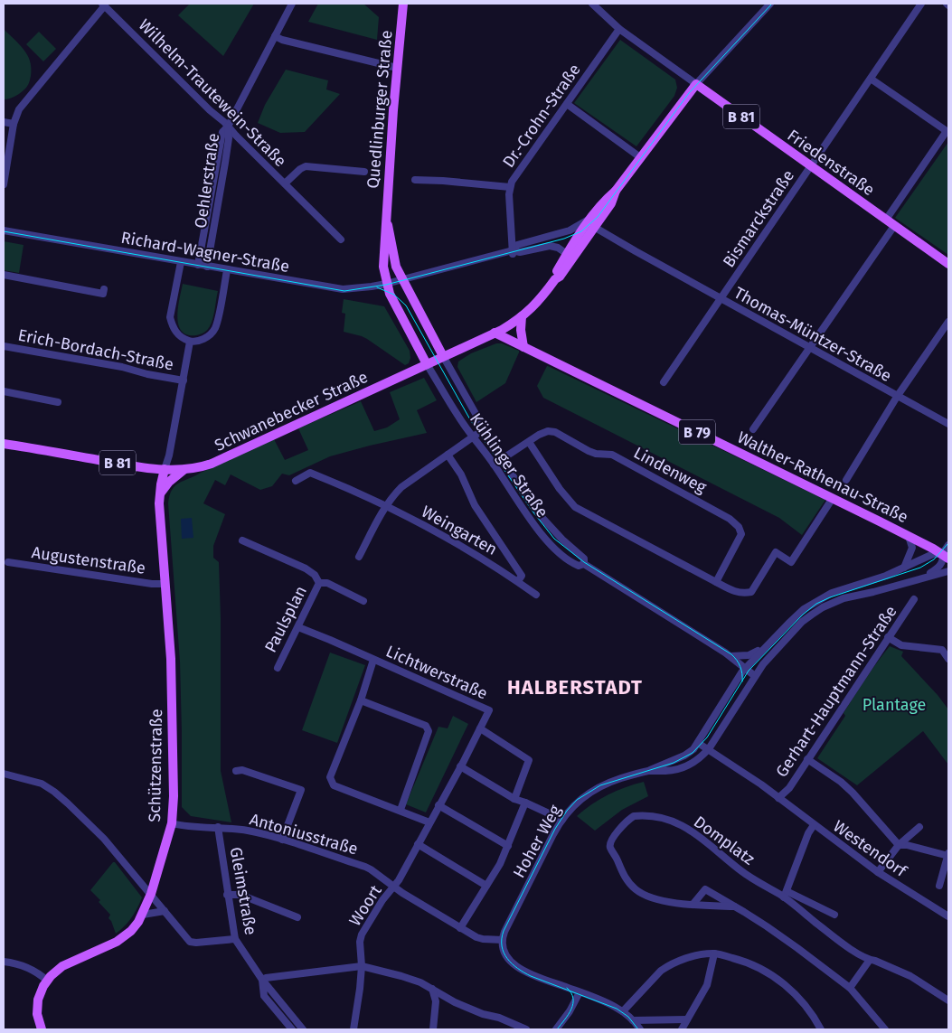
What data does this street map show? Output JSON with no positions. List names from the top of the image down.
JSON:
{
  "streets": {
    "main road": [
      "Quedlinburger Straße",
      "B 81",
      "Friedenstraße",
      "Schwanebecker Straße",
      "B 79",
      "Walther-Rathenau-Straße",
      "Schützenstraße"
    ],
    "street": [
      "Wilhelm-Trautewein-Straße",
      "Dr.-Crohn-Straße",
      "Oehlerstraße",
      "Bismarckstraße",
      "Richard-Wagner-Straße",
      "Thomas-Müntzer-Straße",
      "Erich-Bordach-Straße",
      "Kühlinger Straße",
      "Lindenweg",
      "Weingarten",
      "Augustenstraße",
      "Paulsplan",
      "Lichtwerstraße",
      "Gerhart-Hauptmann-Straße",
      "Antoniusstraße",
      "Domplatz",
      "Hoher Weg",
      "Westendorf",
      "Gleimstraße",
      "Woort"
    ]
  },
  "crossings": [
    ["Wilhelm-Trautewein-Straße", "Oehlerstraße"],
    ["Quedlinburger Straße", "B 81"],
    ["Quedlinburger Straße", "Richard-Wagner-Straße"],
    ["Quedlinburger Straße", "Schwanebecker Straße"],
    ["Quedlinburger Straße", "Kühlinger Straße"],
    ["Dr.-Crohn-Straße", "Richard-Wagner-Straße"],
    ["B 81", "Friedenstraße"],
    ["B 81", "Thomas-Müntzer-Straße"],
    ["B 81", "Schwanebecker Straße"],
    ["B 81", "Kühlinger Straße"],
    ["B 81", "Walther-Rathenau-Straße"],
    ["B 81", "Schützenstraße"],
    ["Friedenstraße", "Bismarckstraße"],
    ["Oehlerstraße", "Richard-Wagner-Straße"],
    ["Bismarckstraße", "Thomas-Müntzer-Straße"],
    ["Schwanebecker Straße", "Kühlinger Straße"],
    ["Schwanebecker Straße", "Schützenstraße"],
    ["Kühlinger Straße", "Lindenweg"],
    ["Kühlinger Straße", "Hoher Weg"],
    ["Augustenstraße", "Schützenstraße"],
    ["Paulsplan", "Lichtwerstraße"],
    ["Lichtwerstraße", "Woort"],
    ["Gerhart-Hauptmann-Straße", "Westendorf"],
    ["Schützenstraße", "Antoniusstraße"],
    ["Antoniusstraße", "Hoher Weg"],
    ["Antoniusstraße", "Gleimstraße"],
    ["Antoniusstraße", "Woort"],
    ["Hoher Weg", "Westendorf"]
  ],
  "districts": ["HALBERSTADT"],
  "parks": ["Plantage"]
}
